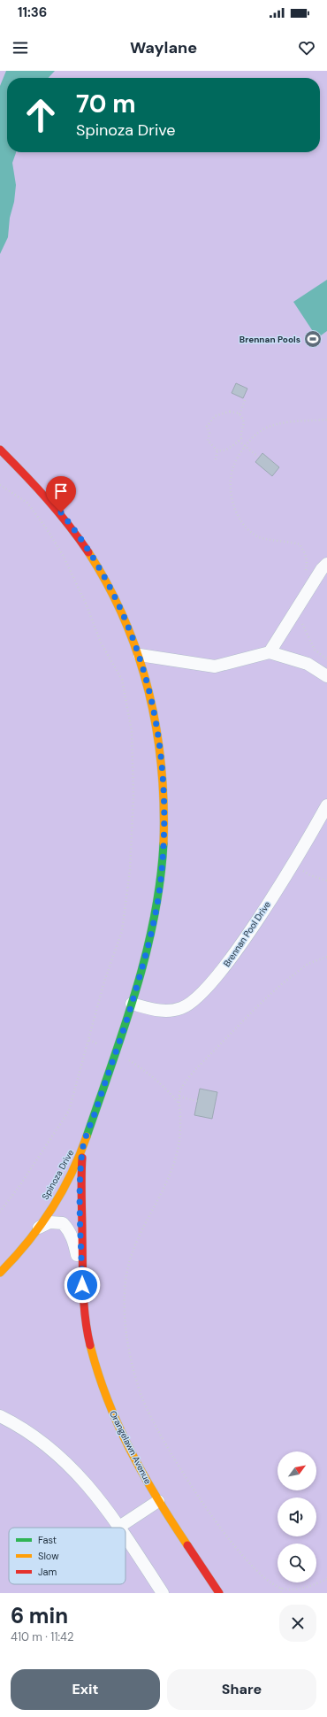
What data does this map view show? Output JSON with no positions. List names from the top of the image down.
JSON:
{
  "streets": {
    "street": ["Brennan Pool Drive", "Spinoza Drive", "Orangelawn Avenue"]
  },
  "crossings": [
    ["Brennan Pool Drive", "Spinoza Drive"],
    ["Spinoza Drive", "Orangelawn Avenue"]
  ],
  "places": {
    "sports": ["Brennan Pools"]
  },
  "legend": ["Fast", "Slow", "Jam"],
  "north": "top right",
  "page": {
    "status": "11:36",
    "header": "Waylane",
    "turn": ["70 m", "Spinoza Drive"],
    "heading": ["6 min", "410 m · 11:42"],
    "buttons": ["Exit", "Share"]
  }
}
